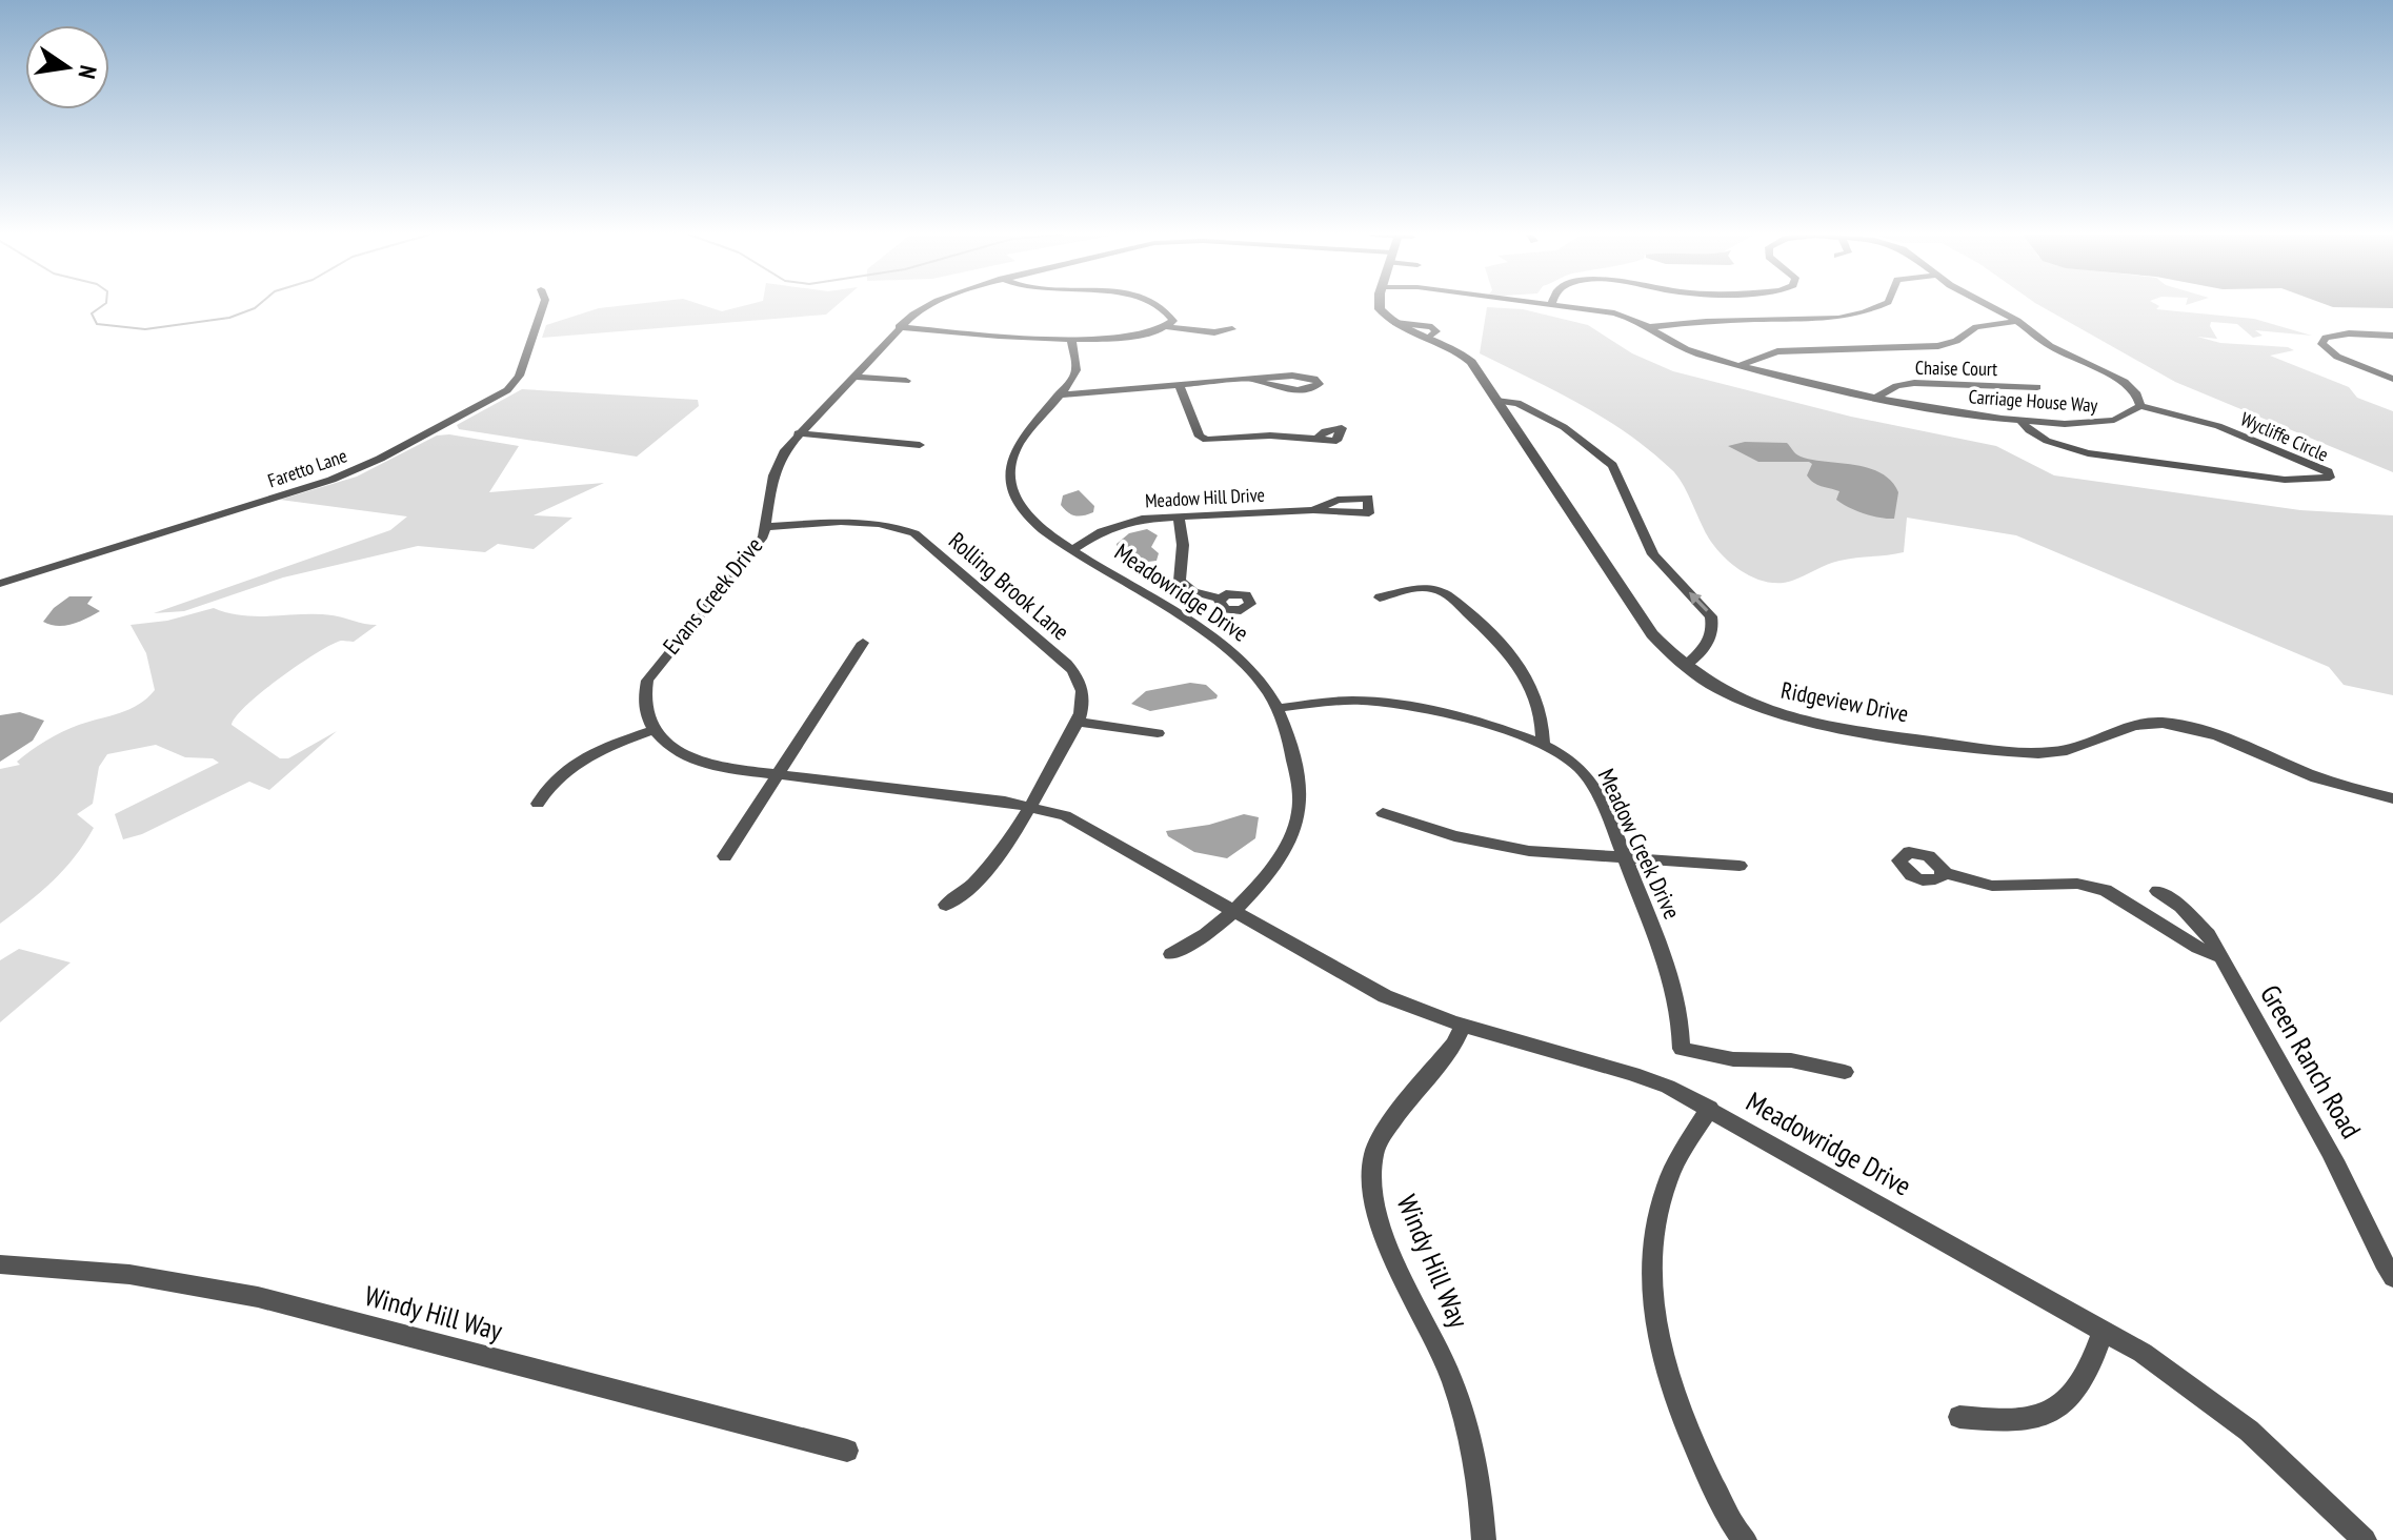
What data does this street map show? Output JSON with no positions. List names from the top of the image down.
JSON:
{
  "streets": {
    "street": [
      "Chaise Court",
      "Carriage House Way",
      "Wycliffe Circle",
      "Faretto Lane",
      "Meadow Hill Drive",
      "Rolling Brook Lane",
      "Meadowridge Drive",
      "Evans Creek Drive",
      "Ridgeview Drive",
      "Meadow Creek Drive",
      "Green Ranch Road",
      "Windy Hill Way"
    ]
  },
  "crossings": [
    ["Chaise Court", "Carriage House Way"],
    ["Carriage House Way", "Wycliffe Circle"],
    ["Meadow Hill Drive", "Meadowridge Drive"],
    ["Rolling Brook Lane", "Evans Creek Drive"],
    ["Meadowridge Drive", "Meadow Creek Drive"],
    ["Meadowridge Drive", "Windy Hill Way"]
  ],
  "north": "right"
}
